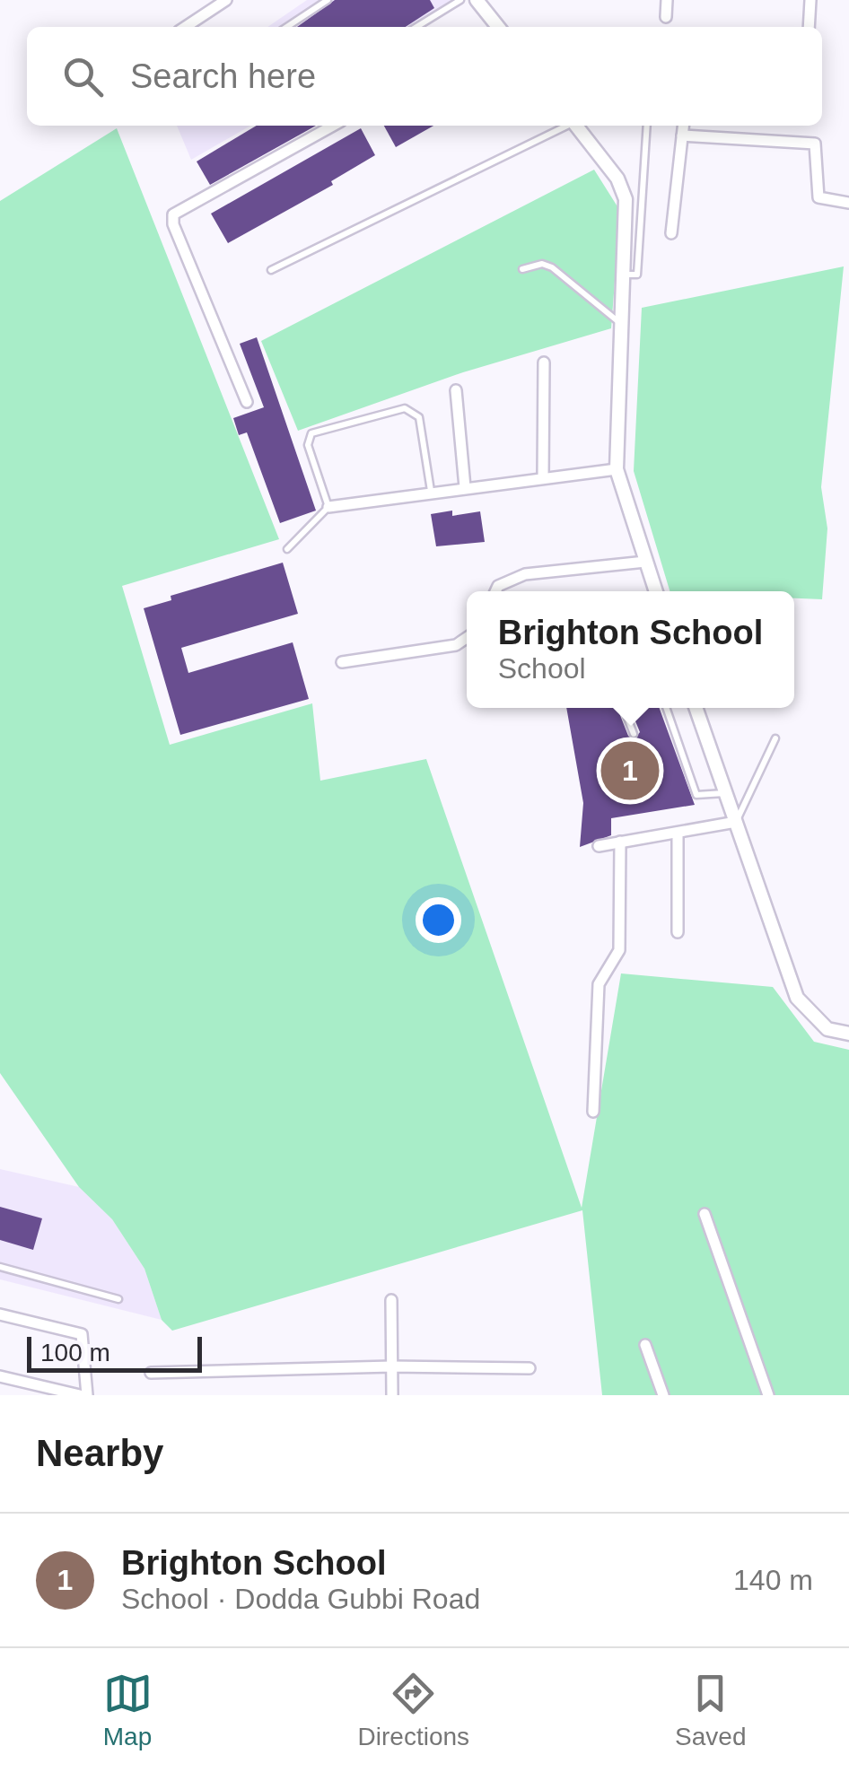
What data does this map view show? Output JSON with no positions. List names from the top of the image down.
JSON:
{
  "scale_bar": "100 m",
  "page": {
    "search": "Search here",
    "popup": ["Brighton School", "School"],
    "pins": "1",
    "scale": "100 m",
    "heading": "Nearby",
    "list": [
      {
        "mark": "1",
        "name": "Brighton School",
        "note": "School · Dodda Gubbi Road",
        "value": "140 m"
      }
    ],
    "nav": ["Map", "Directions", "Saved"]
  }
}
